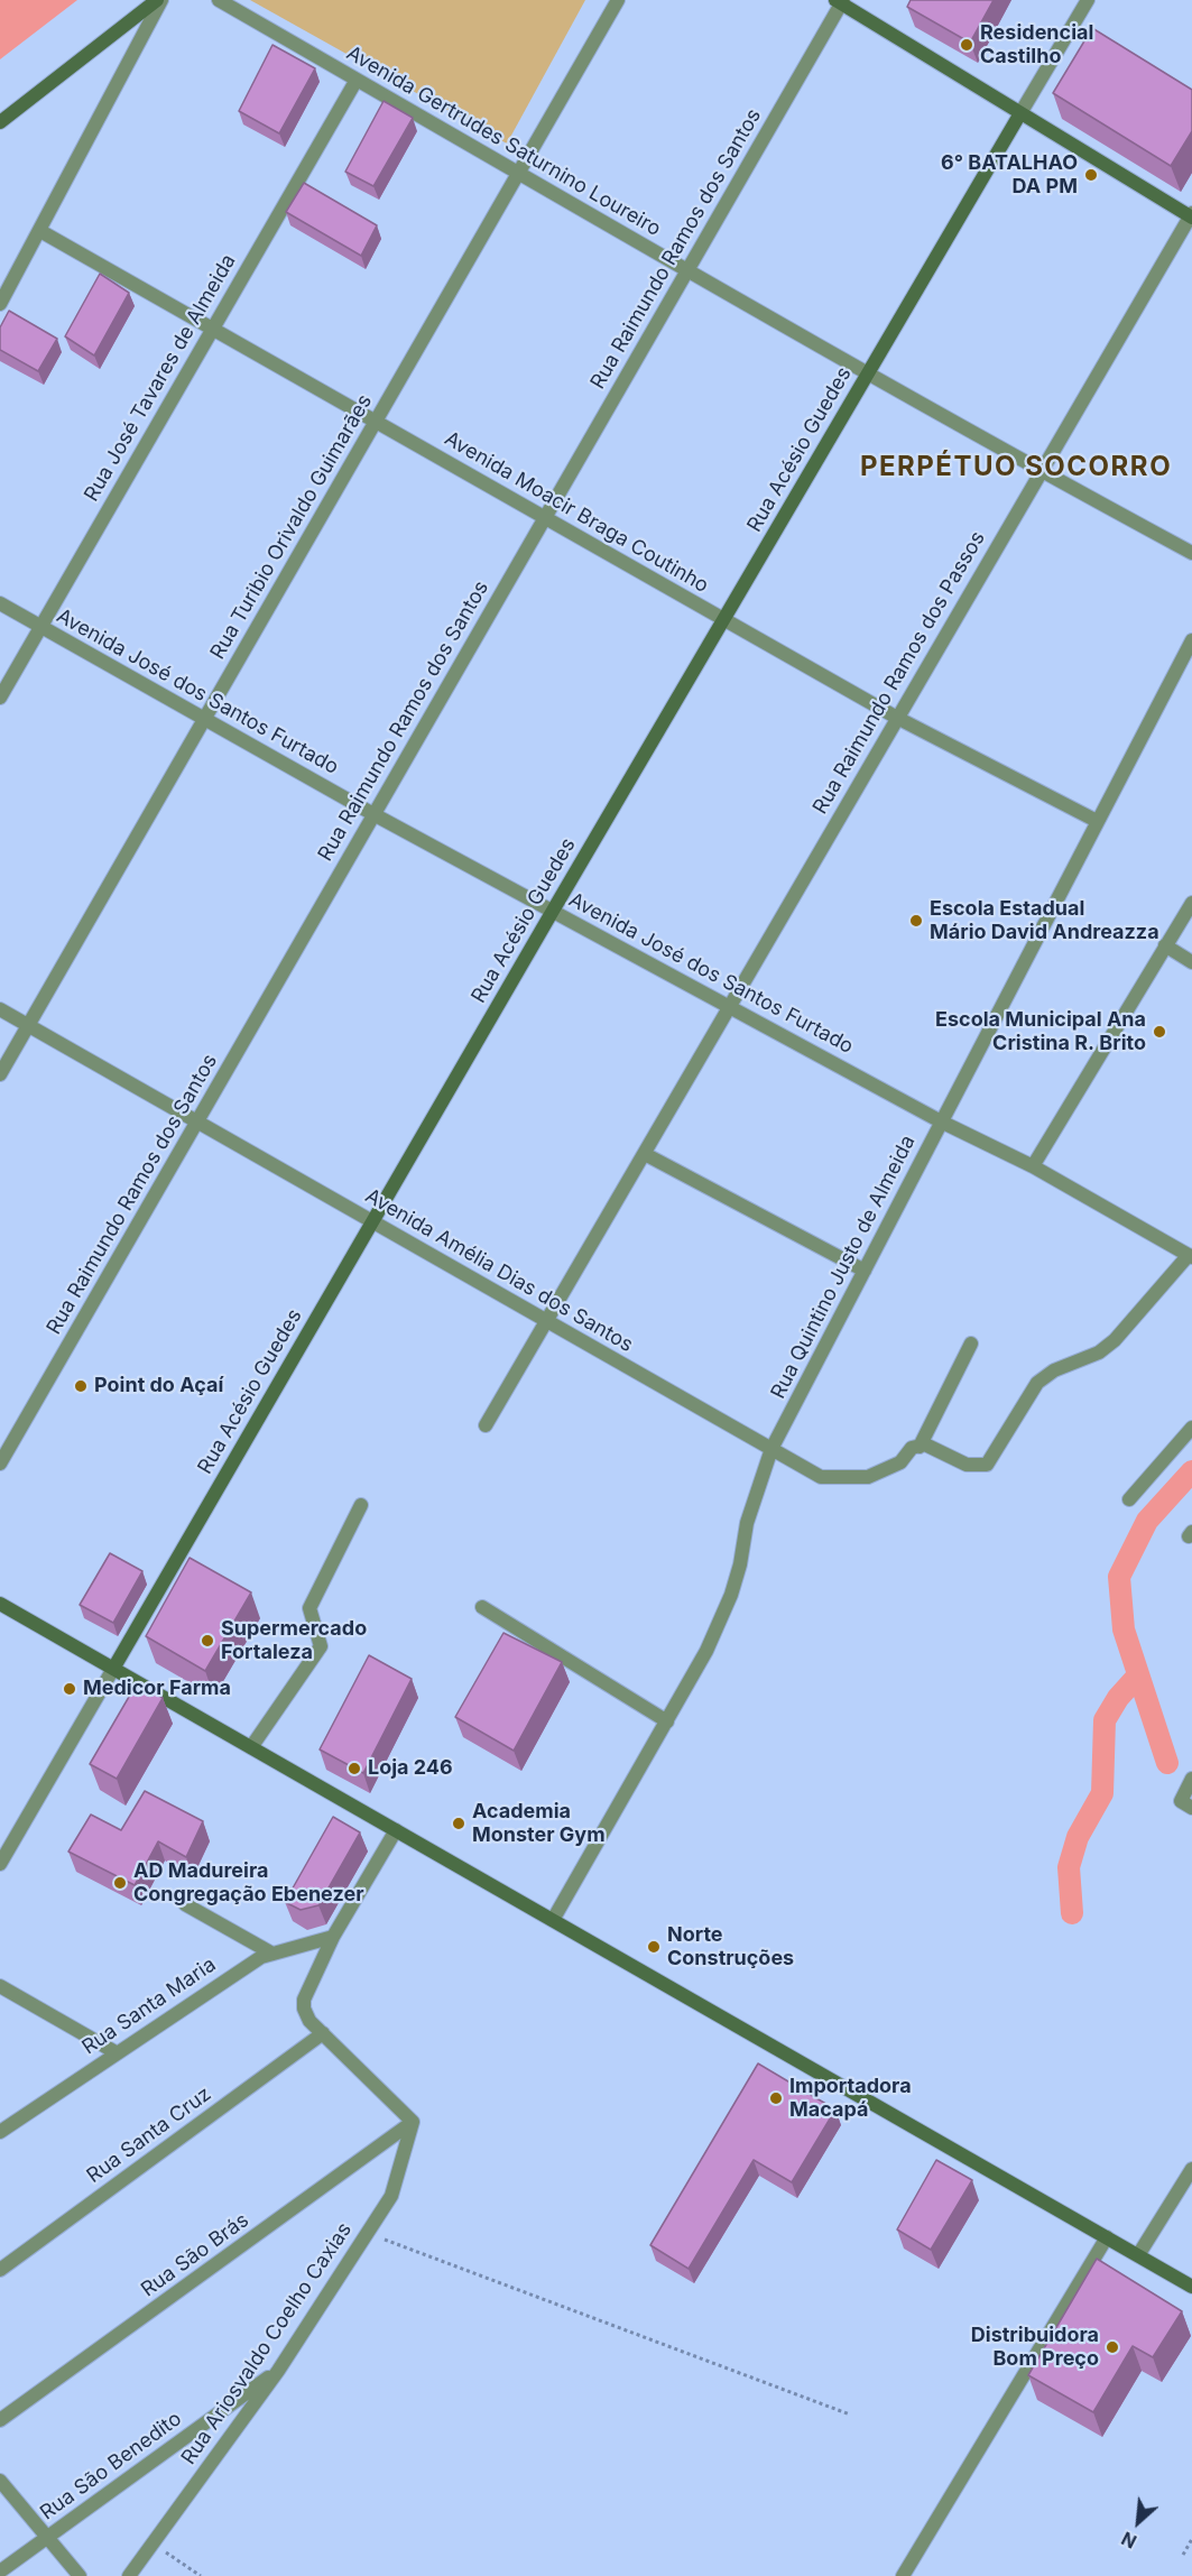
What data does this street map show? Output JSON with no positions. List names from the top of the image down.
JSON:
{
  "streets": {
    "street": [
      "Avenida Gertrudes Saturnino Loureiro",
      "Rua Raimundo Ramos dos Santos",
      "Rua José Tavares de Almeida",
      "Rua Acésio Guedes",
      "Avenida Moacir Braga Coutinho",
      "Rua Turibio Orivaldo Guimarães",
      "Rua Raimundo Ramos dos Passos",
      "Avenida José dos Santos Furtado",
      "Rua Quintino Justo de Almeida",
      "Avenida Amélia Dias dos Santos",
      "Rua Santa Maria",
      "Rua Santa Cruz",
      "Rua São Brás",
      "Rua Ariosvaldo Coelho Caxias",
      "Rua São Benedito"
    ]
  },
  "crossings": [
    ["Avenida Gertrudes Saturnino Loureiro", "Rua Raimundo Ramos dos Santos"],
    ["Avenida Gertrudes Saturnino Loureiro", "Rua José Tavares de Almeida"],
    ["Avenida Gertrudes Saturnino Loureiro", "Rua Acésio Guedes"],
    ["Avenida Gertrudes Saturnino Loureiro", "Rua Turibio Orivaldo Guimarães"],
    ["Avenida Gertrudes Saturnino Loureiro", "Rua Raimundo Ramos dos Passos"],
    ["Rua Raimundo Ramos dos Santos", "Avenida Moacir Braga Coutinho"],
    ["Rua Raimundo Ramos dos Santos", "Avenida José dos Santos Furtado"],
    ["Rua Raimundo Ramos dos Santos", "Avenida Amélia Dias dos Santos"],
    ["Rua José Tavares de Almeida", "Avenida Moacir Braga Coutinho"],
    ["Rua José Tavares de Almeida", "Avenida José dos Santos Furtado"],
    ["Rua Acésio Guedes", "Avenida Moacir Braga Coutinho"],
    ["Rua Acésio Guedes", "Avenida José dos Santos Furtado"],
    ["Rua Acésio Guedes", "Avenida Amélia Dias dos Santos"],
    ["Avenida Moacir Braga Coutinho", "Rua Turibio Orivaldo Guimarães"],
    ["Avenida Moacir Braga Coutinho", "Rua Raimundo Ramos dos Passos"],
    ["Avenida Moacir Braga Coutinho", "Rua Quintino Justo de Almeida"],
    ["Rua Turibio Orivaldo Guimarães", "Avenida José dos Santos Furtado"],
    ["Rua Turibio Orivaldo Guimarães", "Avenida Amélia Dias dos Santos"],
    ["Rua Raimundo Ramos dos Passos", "Avenida José dos Santos Furtado"],
    ["Rua Raimundo Ramos dos Passos", "Avenida Amélia Dias dos Santos"],
    ["Avenida José dos Santos Furtado", "Rua Quintino Justo de Almeida"],
    ["Rua Quintino Justo de Almeida", "Avenida Amélia Dias dos Santos"],
    ["Rua São Brás", "Rua Ariosvaldo Coelho Caxias"],
    ["Rua Ariosvaldo Coelho Caxias", "Rua São Benedito"]
  ],
  "districts": ["PERPÉTUO SOCORRO"],
  "places": [
    "Residencial Castilho",
    "6° BATALHAO DA PM",
    "Escola Estadual Mário David Andreazza",
    "Escola Municipal Ana Cristina R. Brito",
    "Point do Açaí",
    "Supermercado Fortaleza",
    "Medicor Farma",
    "Loja 246",
    "Academia Monster Gym",
    "AD Madureira Congregação Ebenezer",
    "Norte Construções",
    "Importadora Macapá",
    "Distribuidora Bom Preço"
  ],
  "north": "bottom left"
}
